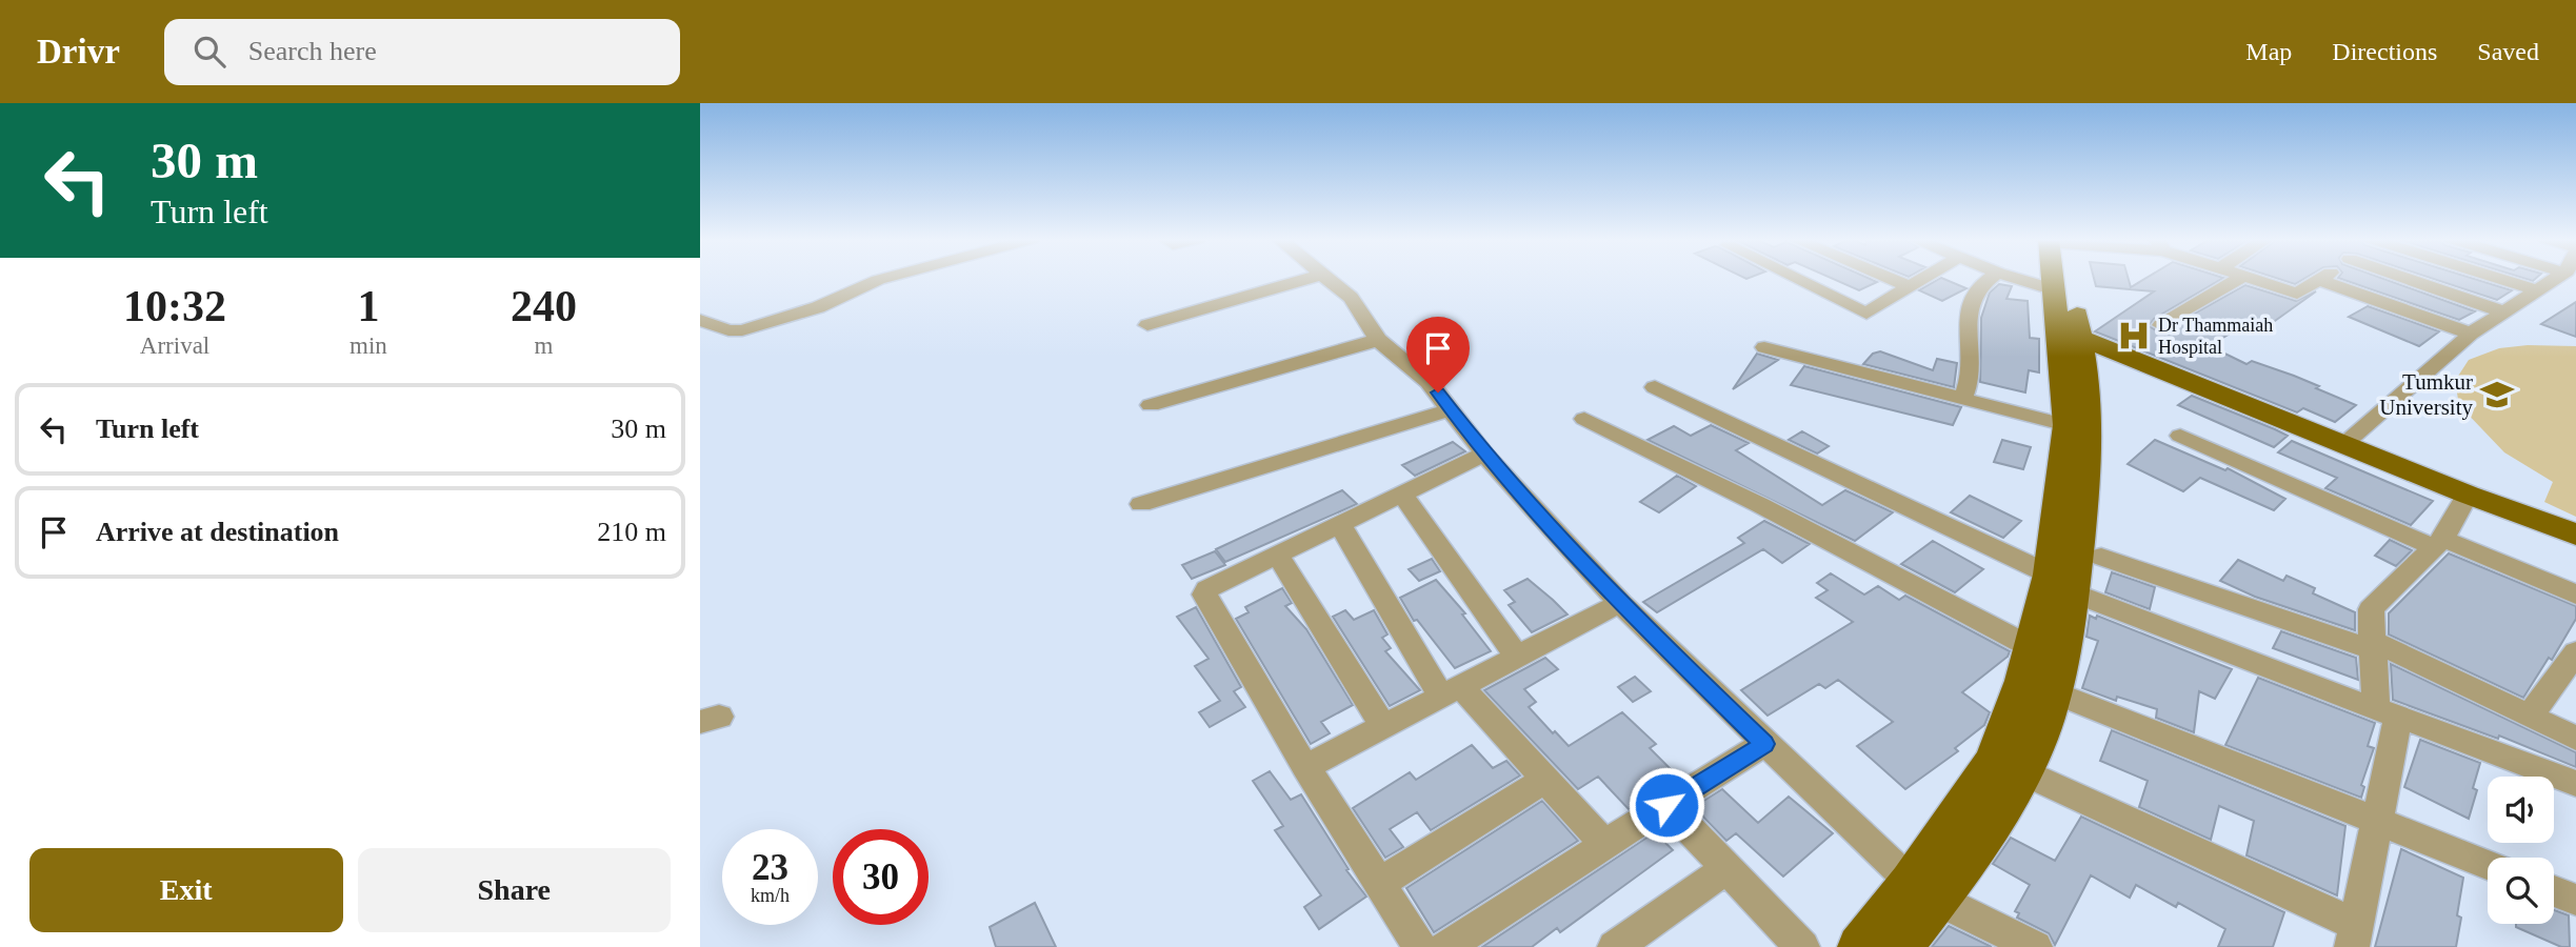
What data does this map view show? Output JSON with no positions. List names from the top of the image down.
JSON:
{
  "places": {
    "hospital": ["Dr Thammaiah Hospital"],
    "school or university": ["Tumkur University"]
  },
  "page": {
    "header": "Drivr",
    "search": "Search here",
    "nav": ["Map", "Directions", "Saved"],
    "turn": ["30 m", "Turn left"],
    "eta": [
      "10:32",
      "Arrival",
      "1",
      "min",
      "240",
      "m"
    ],
    "list": [
      {
        "name": "Turn left",
        "value": "30 m"
      },
      {
        "name": "Arrive at destination",
        "value": "210 m"
      }
    ],
    "speed": "23 km/h",
    "limit": "30",
    "buttons": ["Exit", "Share"]
  }
}
